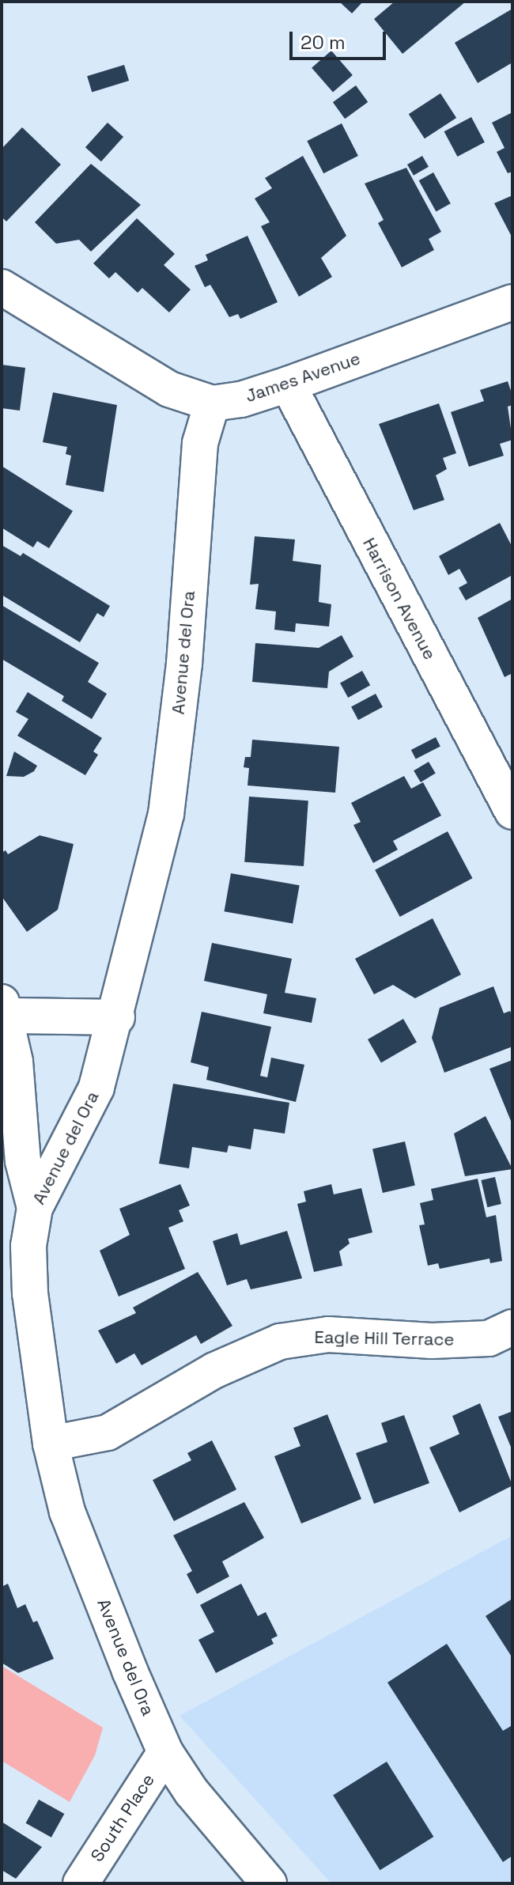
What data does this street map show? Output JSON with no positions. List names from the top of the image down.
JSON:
{
  "streets": {
    "street": [
      "James Avenue",
      "Harrison Avenue",
      "Avenue del Ora",
      "Eagle Hill Terrace",
      "South Place"
    ]
  },
  "crossings": [
    ["James Avenue", "Harrison Avenue"],
    ["James Avenue", "Avenue del Ora"],
    ["Avenue del Ora", "Eagle Hill Terrace"],
    ["Avenue del Ora", "South Place"]
  ],
  "scale_bar": "20 m"
}
